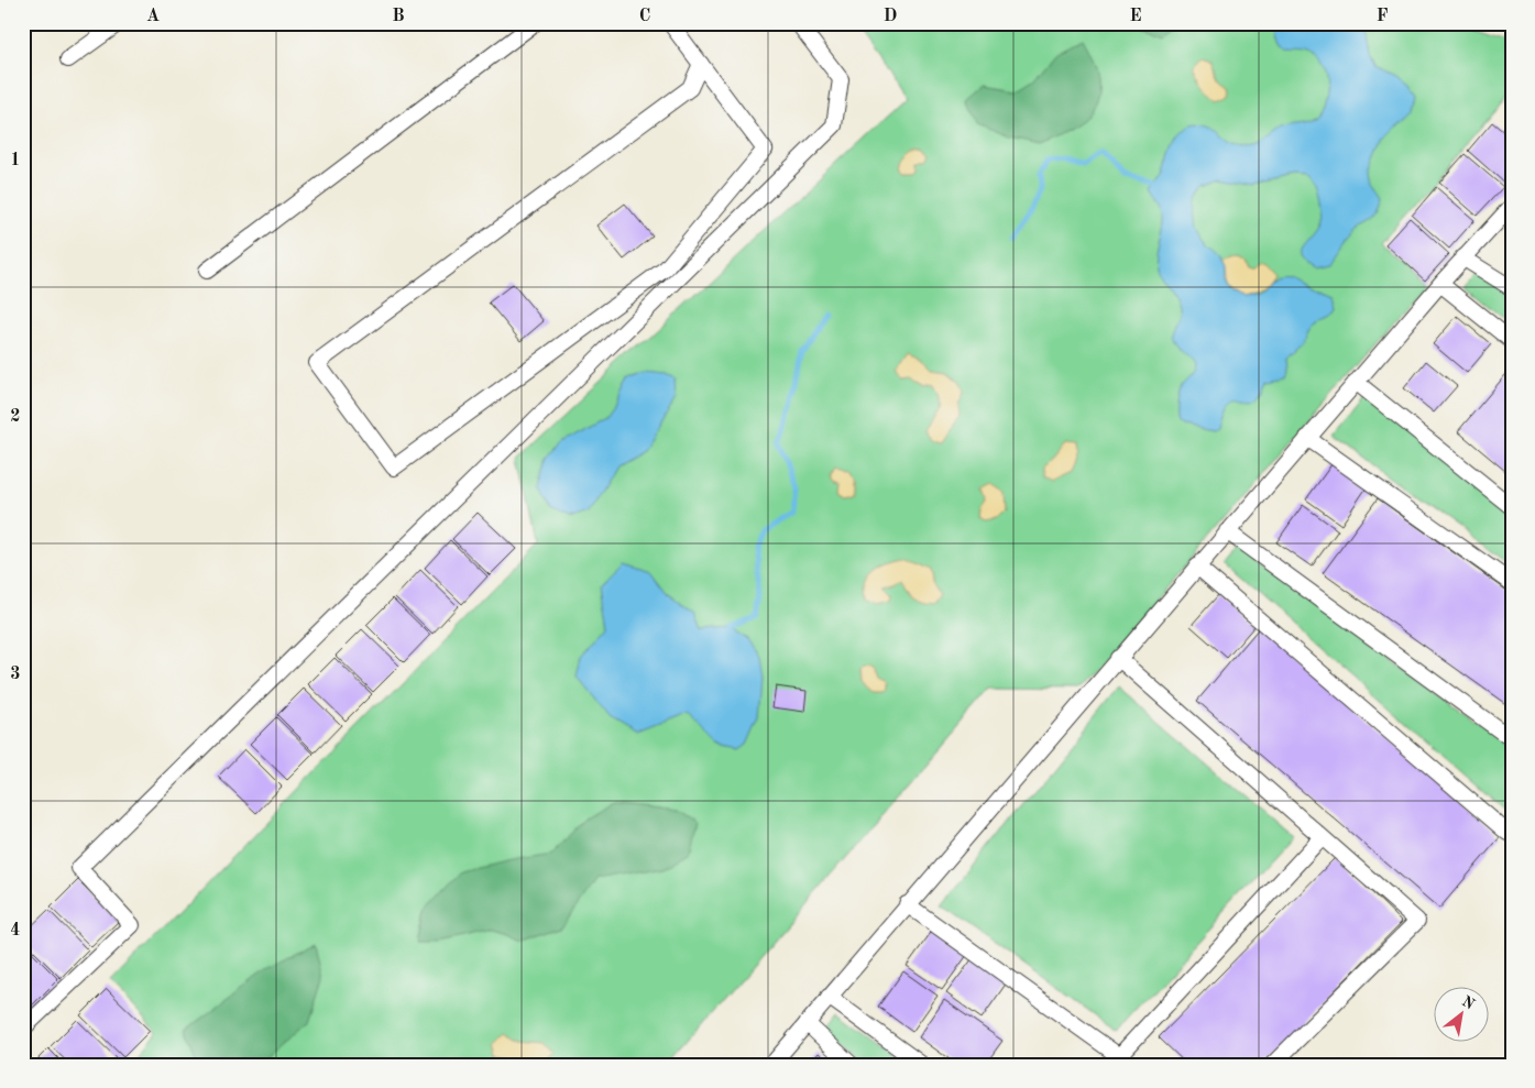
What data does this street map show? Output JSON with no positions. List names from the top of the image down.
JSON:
{
  "north": "top right",
  "grid": {
    "columns": [
      "A",
      "B",
      "C",
      "D",
      "E",
      "F"
    ],
    "rows": [
      "1",
      "2",
      "3",
      "4"
    ]
  }
}
